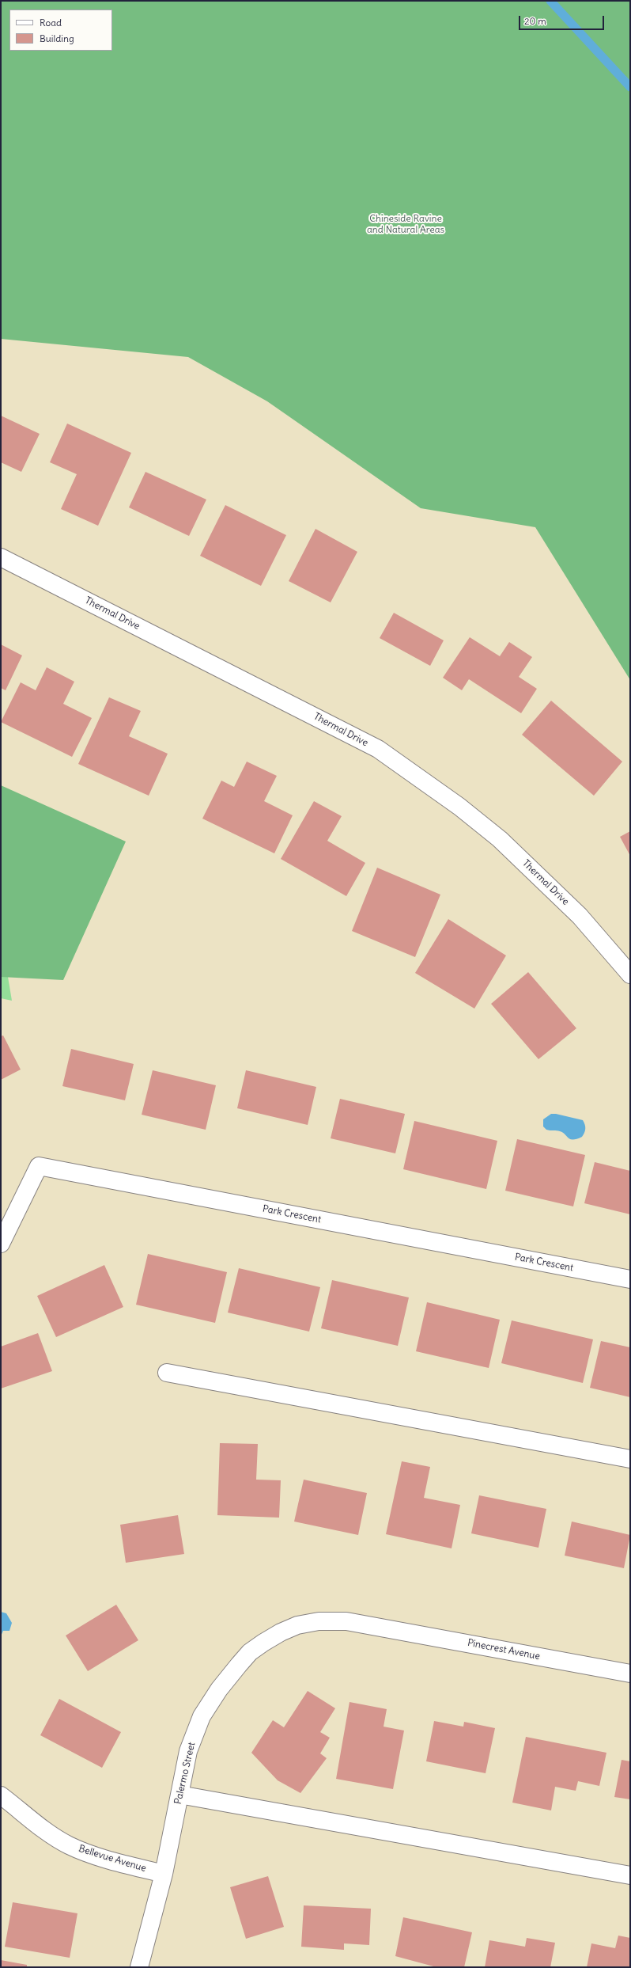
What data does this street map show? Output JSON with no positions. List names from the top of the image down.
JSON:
{
  "streets": {
    "street": [
      "Thermal Drive",
      "Park Crescent",
      "Pinecrest Avenue",
      "Palermo Street",
      "Bellevue Avenue"
    ]
  },
  "crossings": [
    ["Pinecrest Avenue", "Palermo Street"],
    ["Palermo Street", "Bellevue Avenue"]
  ],
  "parks": ["Chineside Ravine and Natural Areas"],
  "legend": ["Road", "Building"],
  "scale_bar": "20 m"
}
